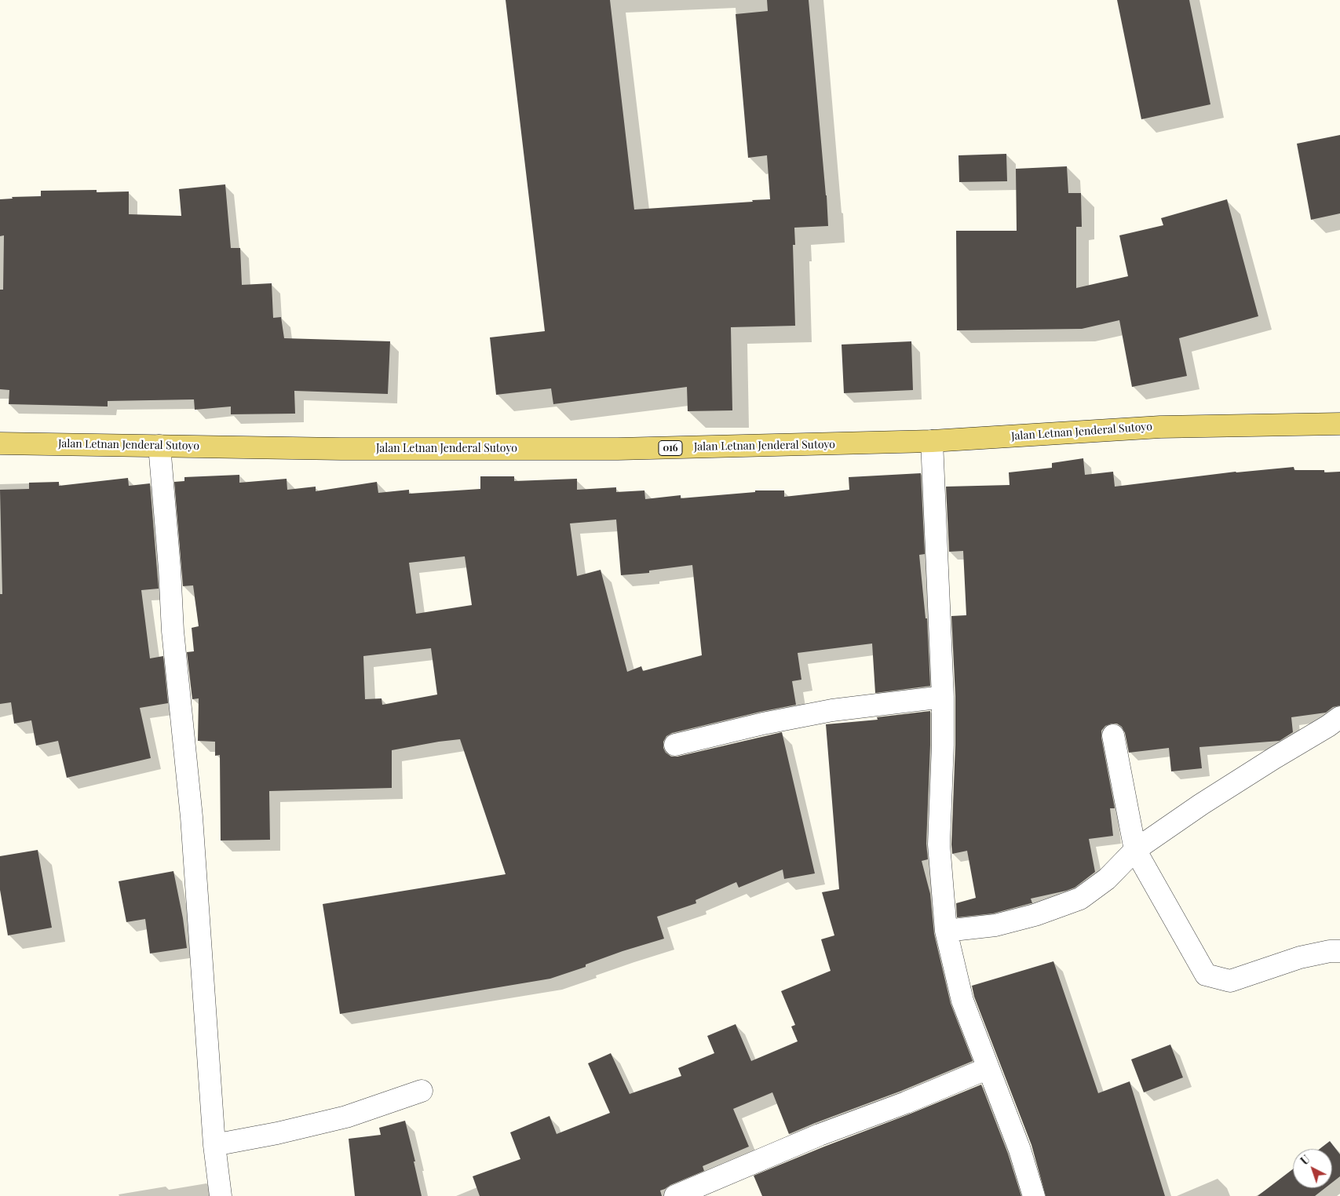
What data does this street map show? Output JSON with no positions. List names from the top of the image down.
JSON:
{
  "streets": {
    "main road": ["Jalan Letnan Jenderal Sutoyo", "016"]
  },
  "north": "top left"
}
